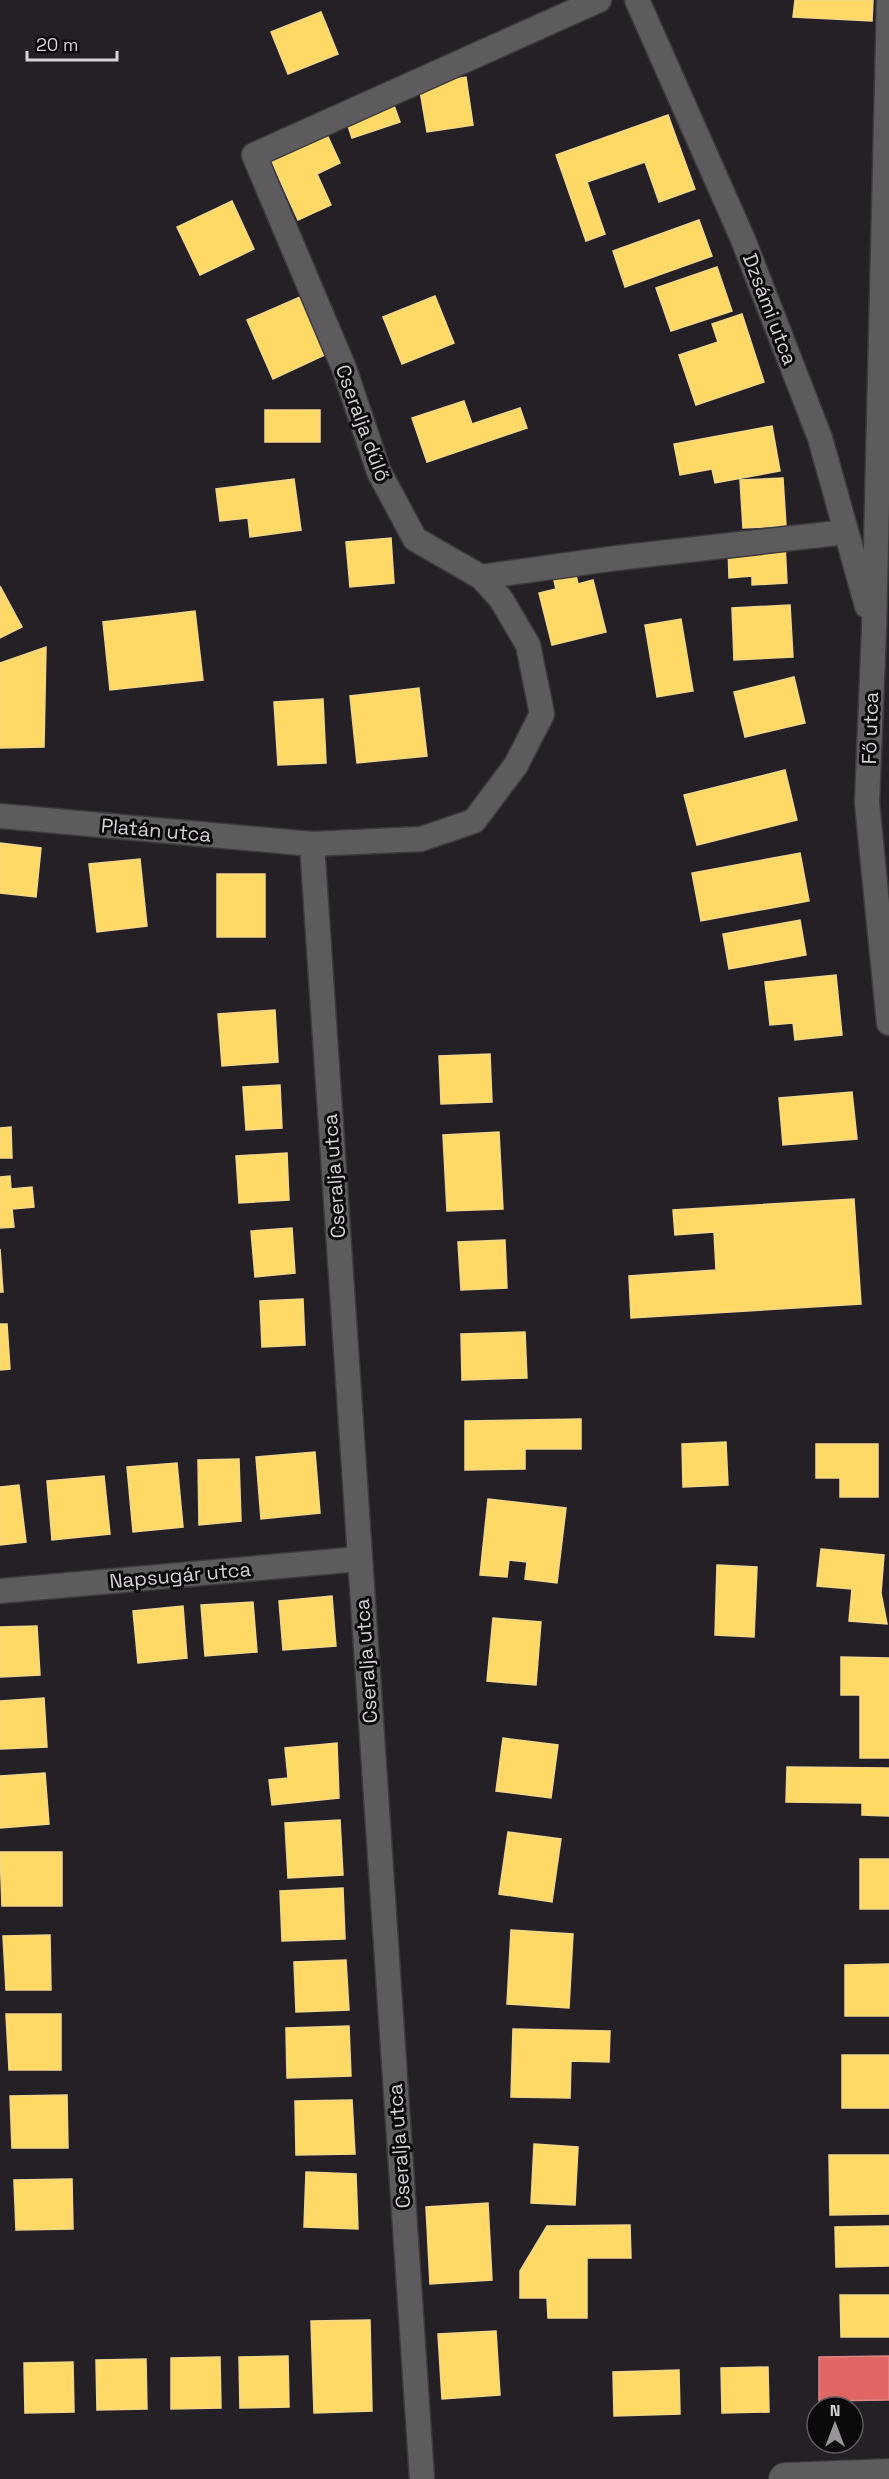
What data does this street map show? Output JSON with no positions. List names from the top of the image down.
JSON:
{
  "streets": {
    "street": [
      "Dzsámi utca",
      "Cseralja dűlő",
      "Fő utca",
      "Platán utca",
      "Cseralja utca",
      "Napsugár utca"
    ]
  },
  "crossings": [
    ["Dzsámi utca", "Fő utca"],
    ["Cseralja dűlő", "Platán utca"],
    ["Cseralja dűlő", "Cseralja utca"],
    ["Platán utca", "Cseralja utca"],
    ["Cseralja utca", "Napsugár utca"]
  ],
  "scale_bar": "20 m",
  "north": "top"
}
